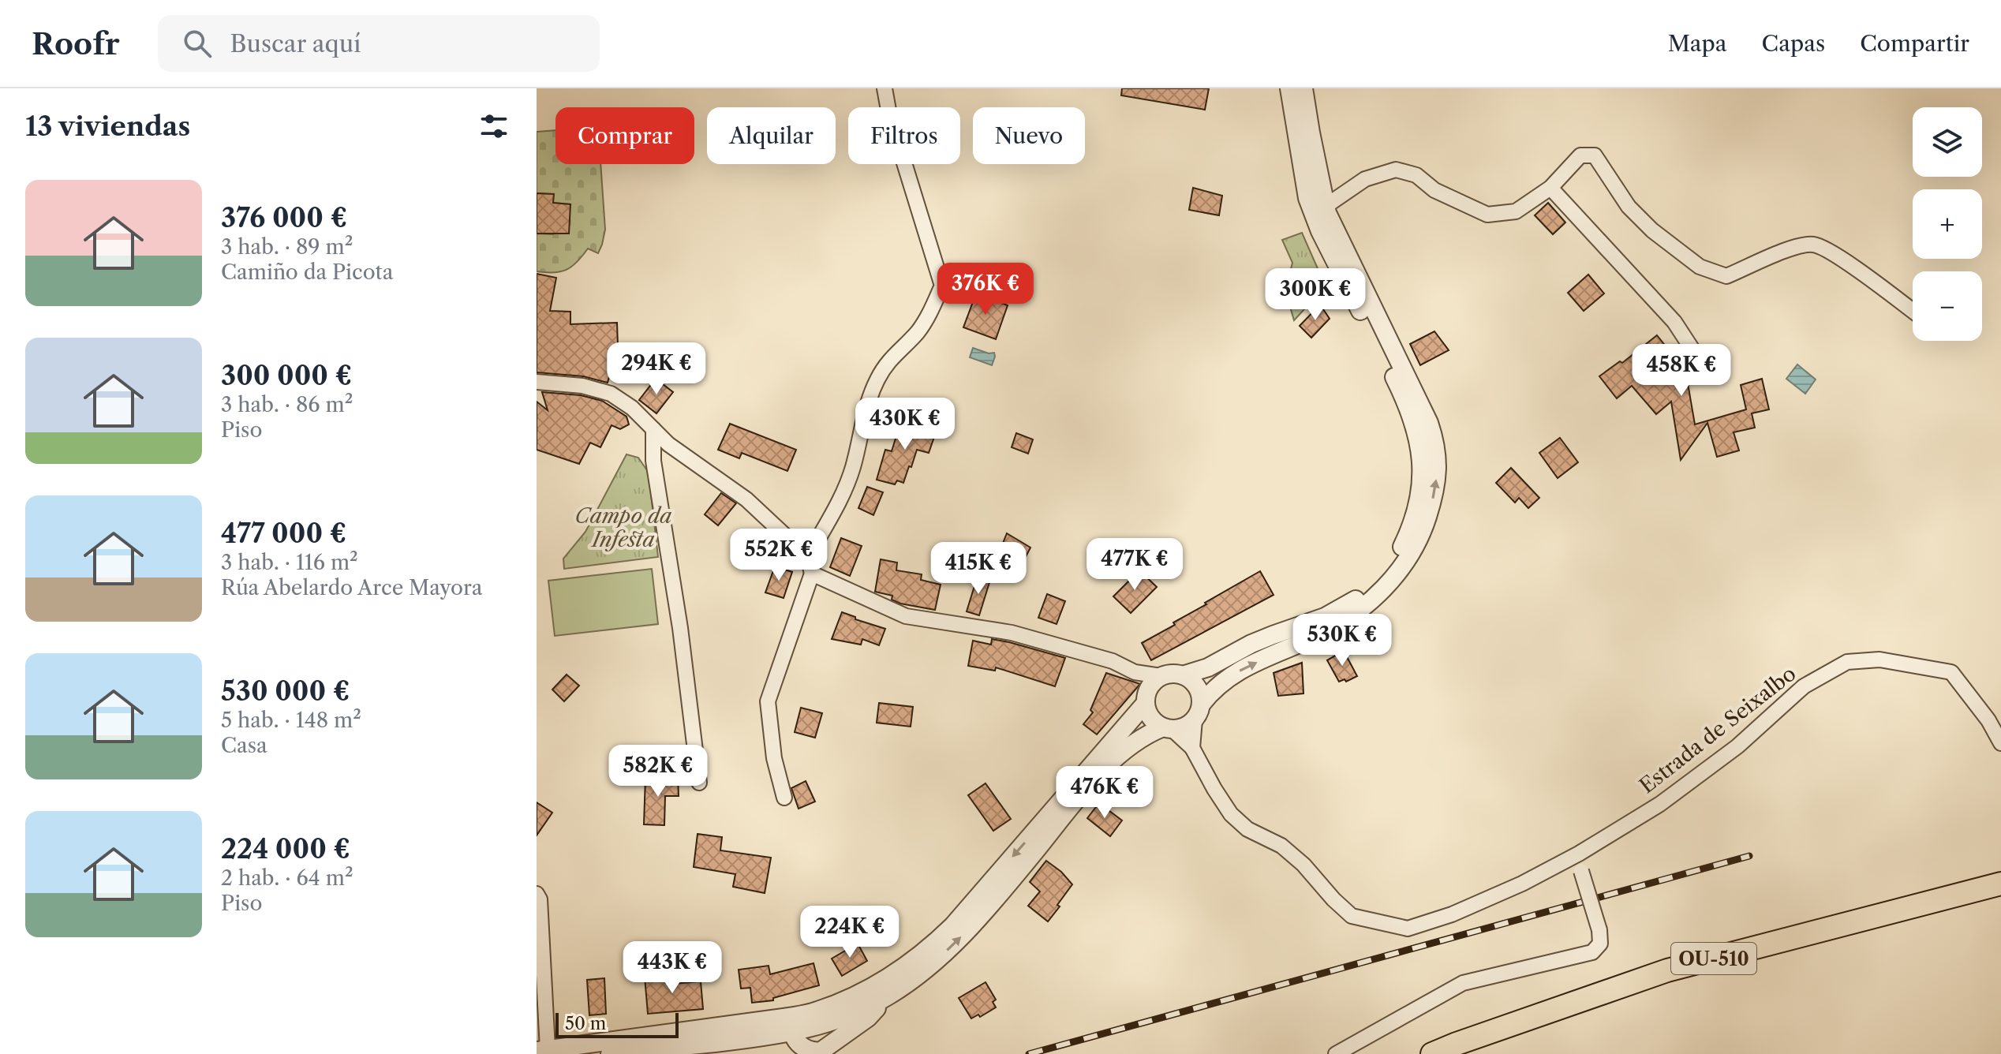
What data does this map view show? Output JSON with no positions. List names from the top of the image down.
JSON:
{
  "streets": {
    "main road": ["OU-510"],
    "street": ["Estrada de Seixalbo"]
  },
  "parks": ["Campo da Infesta"],
  "scale_bar": "50 m",
  "page": {
    "header": "Roofr",
    "search": "Buscar aquí",
    "nav": ["Mapa", "Capas", "Compartir"],
    "heading": "13 viviendas",
    "map_buttons": ["+", "−"],
    "chip": [
      "Comprar",
      "Alquilar",
      "Filtros",
      "Nuevo"
    ],
    "list": [
      {
        "name": "376 000 €",
        "note": "3 hab. · 89 m² · Camiño da Picota"
      },
      {
        "name": "300 000 €",
        "note": "3 hab. · 86 m² · Piso"
      },
      {
        "name": "477 000 €",
        "note": "3 hab. · 116 m² · Rúa Abelardo Arce Mayora"
      },
      {
        "name": "530 000 €",
        "note": "5 hab. · 148 m² · Casa"
      },
      {
        "name": "224 000 €",
        "note": "2 hab. · 64 m² · Piso"
      }
    ],
    "price": [
      "376K €",
      "300K €",
      "294K €",
      "458K €",
      "430K €",
      "552K €",
      "477K €",
      "415K €",
      "530K €",
      "582K €",
      "476K €",
      "224K €",
      "443K €"
    ],
    "scale": "50 m"
  }
}
